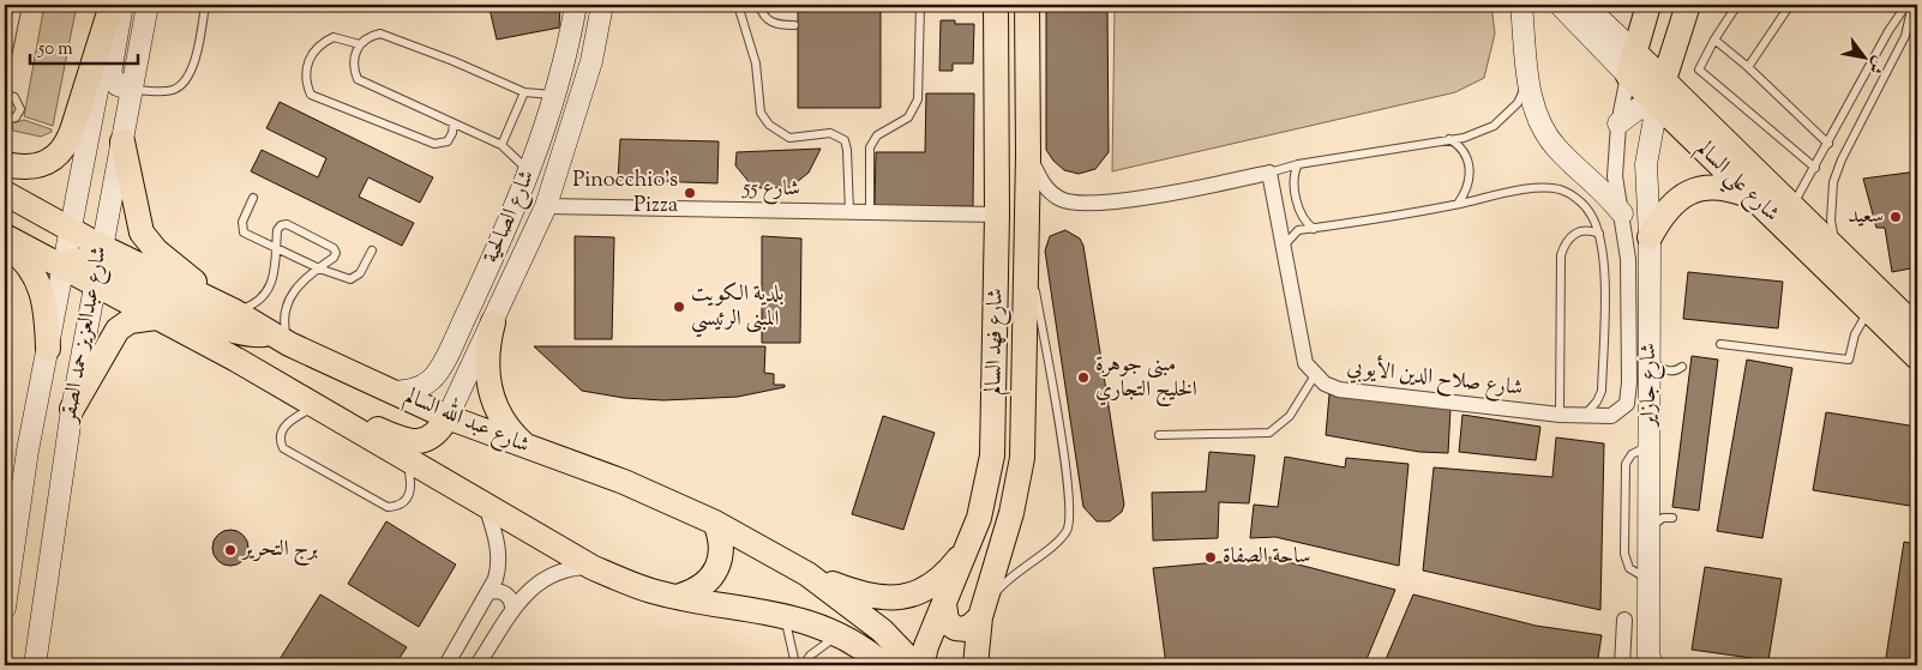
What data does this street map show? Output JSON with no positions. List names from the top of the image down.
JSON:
{
  "streets": {
    "main road": [
      "شارع علي السالم",
      "شارع الصالحية",
      "شارع عبدالعزيز حمد الصقر",
      "شارع فهد السالم",
      "شارع جازاير",
      "شارع عبد الله السالم"
    ],
    "street": ["شارع 55", "شارع صلاح الدين الأيوبي"]
  },
  "crossings": [
    ["شارع علي السالم", "شارع جازاير"],
    ["شارع 55", "شارع الصالحية"],
    ["شارع 55", "شارع فهد السالم"],
    ["شارع الصالحية", "شارع عبد الله السالم"],
    ["شارع عبدالعزيز حمد الصقر", "شارع عبد الله السالم"]
  ],
  "places": [
    "Pinocchio's Pizza",
    "سعيد",
    "بلدية الكويت المبنى الرئيسي",
    "مبنى جوهرة الخليج التجاري",
    "برج التحرير",
    "ساحة الصفاة"
  ],
  "scale_bar": "50 m",
  "north": "bottom right"
}
